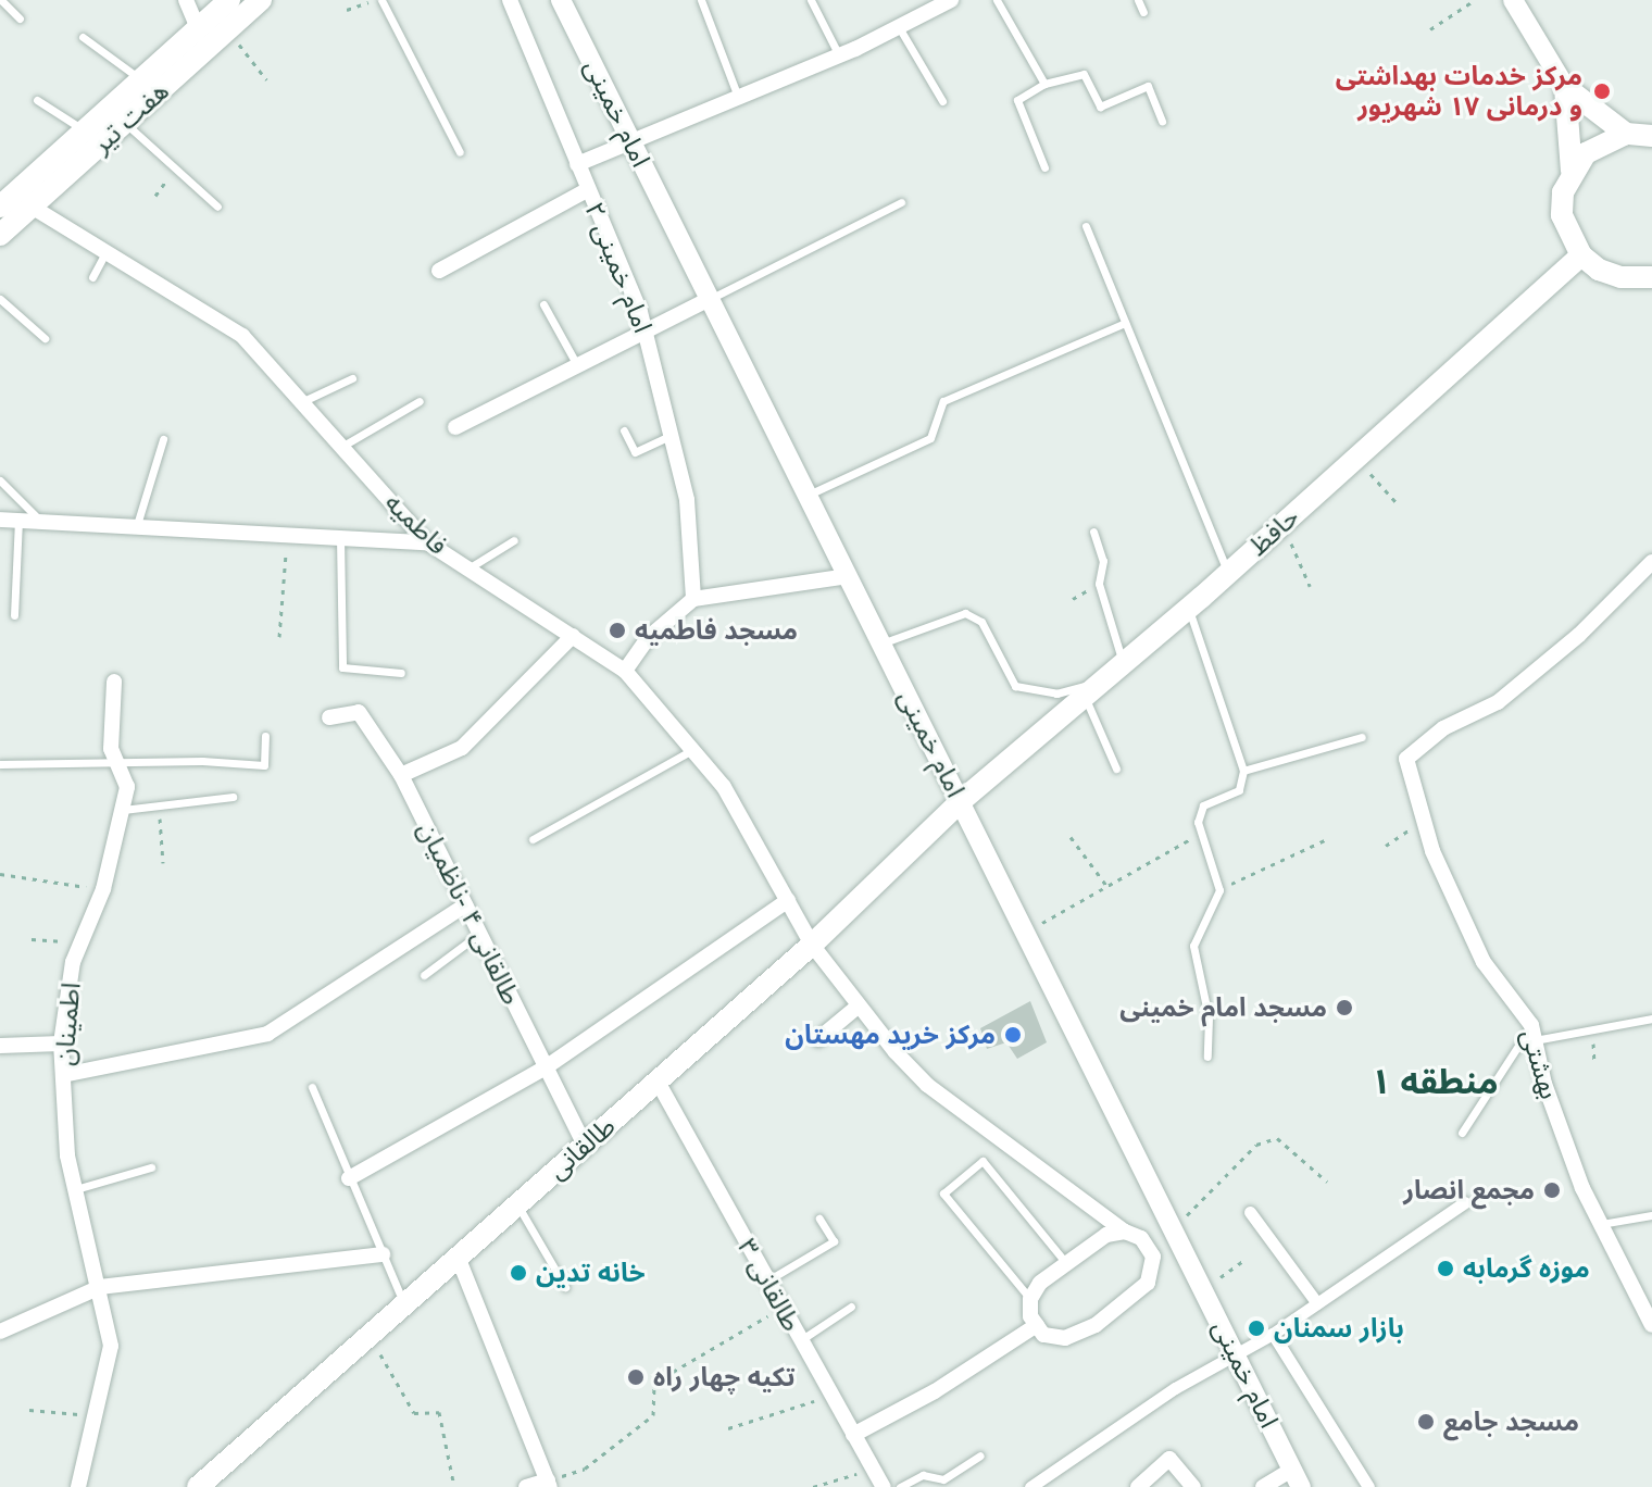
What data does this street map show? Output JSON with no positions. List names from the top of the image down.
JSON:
{
  "streets": {
    "main road": ["هفت تیر", "حافظ", "طالقانی"],
    "street": [
      "امام خمینی",
      "امام خمینی ۲",
      "فاطمیه",
      "طالقانی ۴ -ناظمیان",
      "اطمینان",
      "بهشتی",
      "طالقانی ۳"
    ]
  },
  "crossings": [
    ["امام خمینی", "حافظ"],
    ["امام خمینی", "طالقانی"],
    ["هفت تیر", "فاطمیه"],
    ["فاطمیه", "طالقانی"],
    ["حافظ", "طالقانی"],
    ["طالقانی ۴ -ناظمیان", "طالقانی"],
    ["طالقانی", "طالقانی ۳"]
  ],
  "districts": ["منطقه ۱"],
  "places": [
    "مرکز خدمات بهداشتی و درمانی ۱۷ شهریور",
    "مسجد فاطمیه",
    "مسجد امام خمینی",
    "مرکز خرید مهستان",
    "مجمع انصار",
    "موزه گرمابه",
    "خانه تدین",
    "بازار سمنان",
    "تکیه چهار راه",
    "مسجد جامع"
  ]
}
